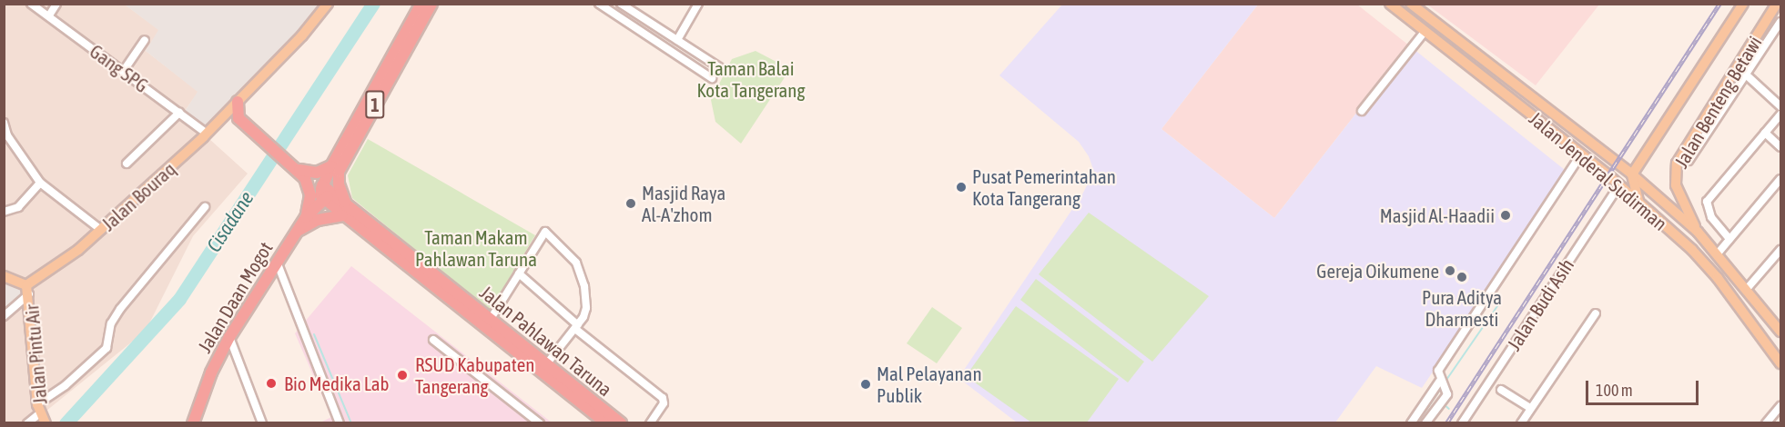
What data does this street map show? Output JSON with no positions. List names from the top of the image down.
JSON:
{
  "streets": {
    "highway": ["1", "Jalan Daan Mogot", "Jalan Pahlawan Taruna"],
    "main road": [
      "Jalan Benteng Betawi",
      "Jalan Jenderal Sudirman",
      "Jalan Bouraq",
      "Jalan Pintu Air"
    ],
    "street": ["Gang SPG", "Jalan Budi Asih"]
  },
  "crossings": [
    ["Gang SPG", "Jalan Bouraq"],
    ["Jalan Benteng Betawi", "Jalan Jenderal Sudirman"],
    ["1", "Jalan Daan Mogot"],
    ["1", "Jalan Pahlawan Taruna"],
    ["Jalan Jenderal Sudirman", "Jalan Budi Asih"],
    ["Jalan Bouraq", "Jalan Pintu Air"],
    ["Jalan Daan Mogot", "Jalan Pahlawan Taruna"]
  ],
  "water": ["Cisadane"],
  "parks": ["Taman Balai Kota Tangerang", "Taman Makam Pahlawan Taruna"],
  "places": [
    "Pusat Pemerintahan Kota Tangerang",
    "Masjid Raya Al-A'zhom",
    "Masjid Al-Haadii",
    "Gereja Oikumene",
    "Pura Aditya Dharmesti",
    "RSUD Kabupaten Tangerang",
    "Bio Medika Lab",
    "Mal Pelayanan Publik"
  ],
  "scale_bar": "100 m"
}
